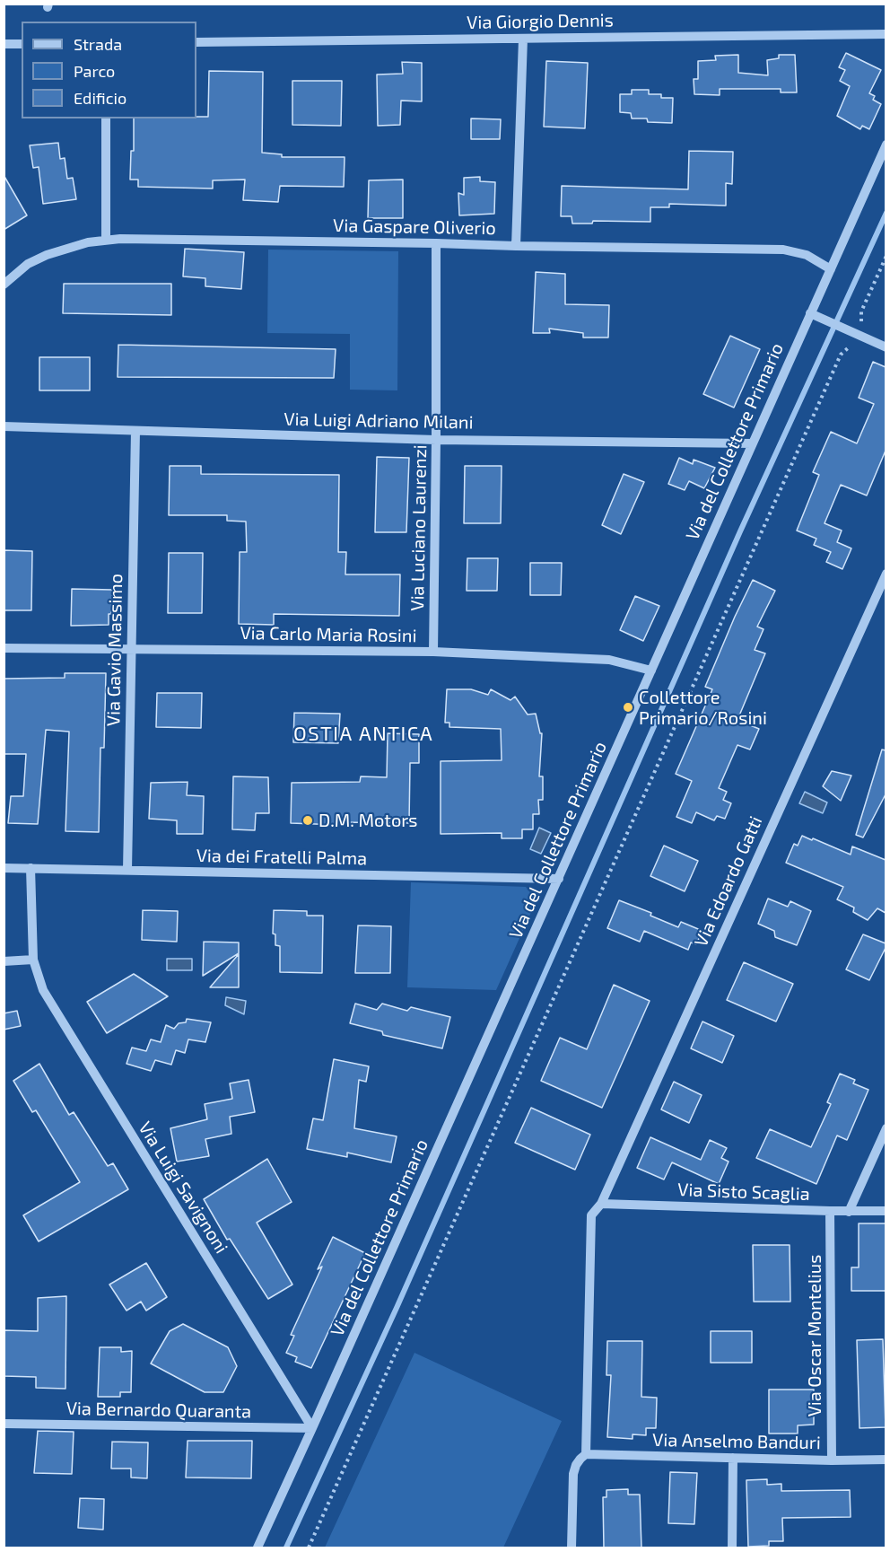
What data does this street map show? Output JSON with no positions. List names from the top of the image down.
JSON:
{
  "streets": {
    "street": [
      "Via Giorgio Dennis",
      "Via Gaspare Oliverio",
      "Via Luigi Adriano Milani",
      "Via del Collettore Primario",
      "Via Luciano Laurenzi",
      "Via Carlo Maria Rosini",
      "Via Gavio Massimo",
      "Via dei Fratelli Palma",
      "Via Edoardo Gatti",
      "Via Luigi Savignoni",
      "Via Sisto Scaglia",
      "Via Oscar Montelius",
      "Via Bernardo Quaranta",
      "Via Anselmo Banduri"
    ]
  },
  "crossings": [
    ["Via Gaspare Oliverio", "Via del Collettore Primario"],
    ["Via Gaspare Oliverio", "Via Luciano Laurenzi"],
    ["Via Luigi Adriano Milani", "Via del Collettore Primario"],
    ["Via Luigi Adriano Milani", "Via Luciano Laurenzi"],
    ["Via Luigi Adriano Milani", "Via Gavio Massimo"],
    ["Via del Collettore Primario", "Via Carlo Maria Rosini"],
    ["Via del Collettore Primario", "Via dei Fratelli Palma"],
    ["Via del Collettore Primario", "Via Luigi Savignoni"],
    ["Via del Collettore Primario", "Via Bernardo Quaranta"],
    ["Via Luciano Laurenzi", "Via Carlo Maria Rosini"],
    ["Via Carlo Maria Rosini", "Via Gavio Massimo"],
    ["Via Gavio Massimo", "Via dei Fratelli Palma"],
    ["Via dei Fratelli Palma", "Via Luigi Savignoni"],
    ["Via Edoardo Gatti", "Via Sisto Scaglia"],
    ["Via Edoardo Gatti", "Via Anselmo Banduri"],
    ["Via Luigi Savignoni", "Via Bernardo Quaranta"],
    ["Via Sisto Scaglia", "Via Oscar Montelius"],
    ["Via Oscar Montelius", "Via Anselmo Banduri"]
  ],
  "districts": ["OSTIA ANTICA"],
  "places": ["Collettore Primario/Rosini", "D.M. Motors"],
  "legend": ["Strada", "Parco", "Edificio"]
}
